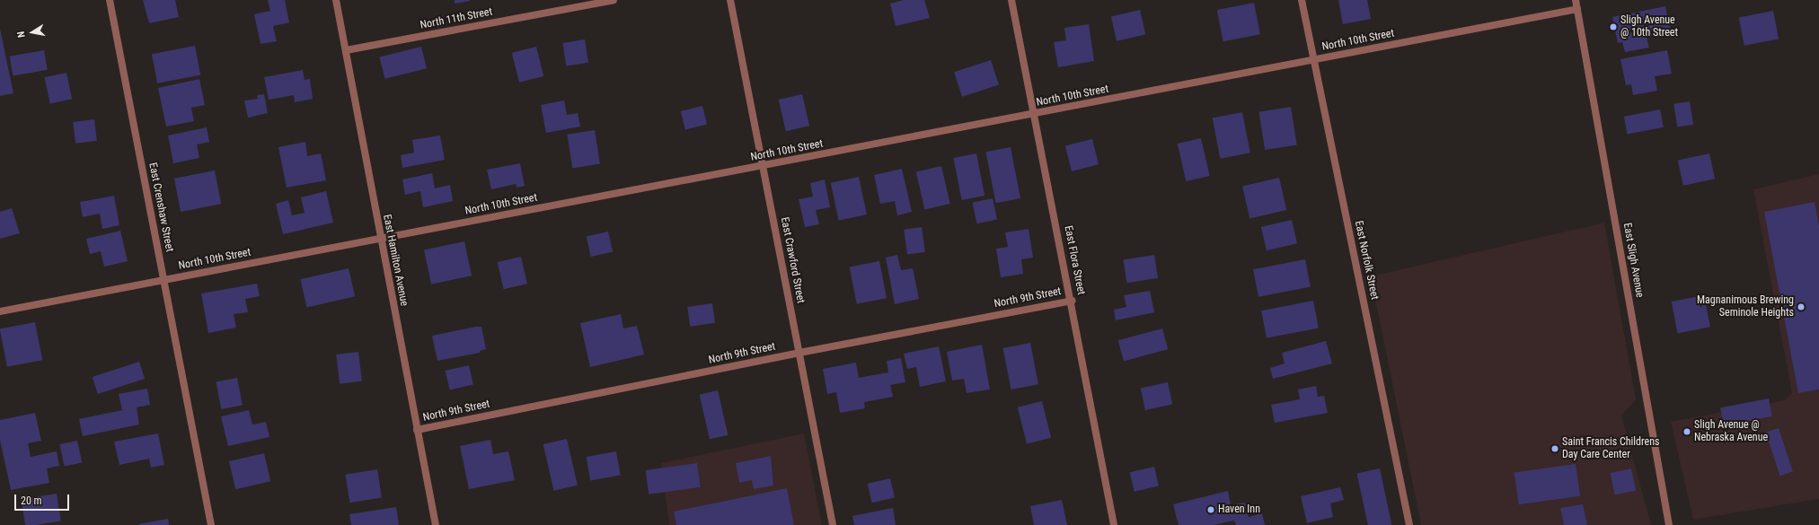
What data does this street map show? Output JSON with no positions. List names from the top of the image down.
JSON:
{
  "streets": {
    "street": [
      "North 11th Street",
      "North 10th Street",
      "East Crenshaw Street",
      "East Hamilton Avenue",
      "East Crawford Street",
      "East Flora Street",
      "East Norfolk Street",
      "East Sligh Avenue",
      "North 9th Street"
    ]
  },
  "crossings": [
    ["North 11th Street", "East Hamilton Avenue"],
    ["North 10th Street", "East Crenshaw Street"],
    ["North 10th Street", "East Hamilton Avenue"],
    ["North 10th Street", "East Crawford Street"],
    ["North 10th Street", "East Flora Street"],
    ["North 10th Street", "East Norfolk Street"],
    ["North 10th Street", "East Sligh Avenue"],
    ["East Hamilton Avenue", "North 9th Street"],
    ["East Crawford Street", "North 9th Street"],
    ["East Flora Street", "North 9th Street"]
  ],
  "places": [
    "Sligh Avenue @ 10th Street",
    "Magnanimous Brewing Seminole Heights",
    "Sligh Avenue @ Nebraska Avenue",
    "Saint Francis Childrens Day Care Center",
    "Haven Inn"
  ],
  "scale_bar": "20 m",
  "north": "left"
}
